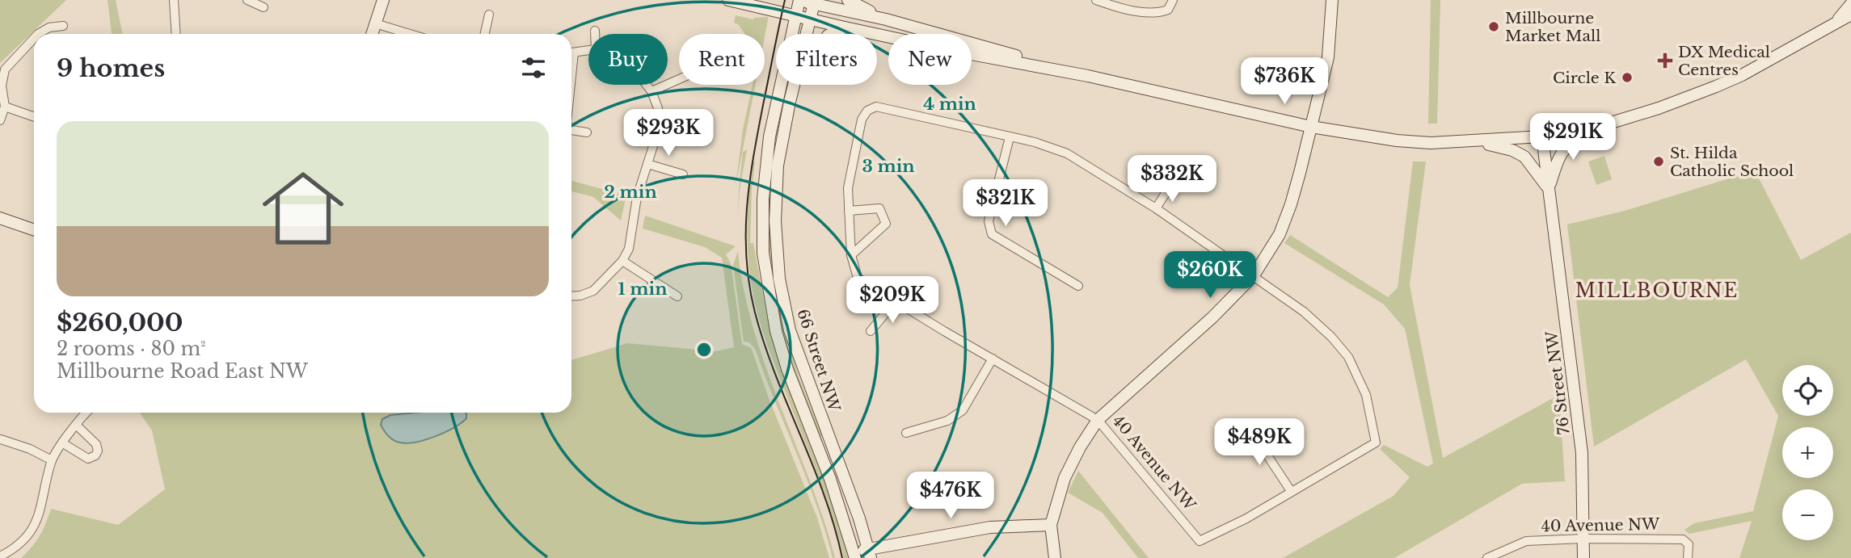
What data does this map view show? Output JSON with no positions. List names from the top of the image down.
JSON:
{
  "streets": {
    "street": ["66 Street NW", "76 Street NW", "40 Avenue NW"]
  },
  "crossings": [
    ["76 Street NW", "40 Avenue NW"]
  ],
  "districts": ["MILLBOURNE"],
  "places": {
    "other": ["Millbourne Market Mall", "Circle K", "St. Hilda Catholic School"],
    "health": ["DX Medical Centres"]
  },
  "page": {
    "chip": [
      "Buy",
      "Rent",
      "Filters",
      "New"
    ],
    "heading": "9 homes",
    "price": [
      "$736K",
      "$293K",
      "$291K",
      "$332K",
      "$321K",
      "$260K",
      "$209K",
      "$489K",
      "$476K"
    ],
    "list": [
      {
        "name": "$260,000",
        "note": "2 rooms · 80 m² · Millbourne Road East NW"
      }
    ],
    "map_buttons": ["+", "−"]
  },
  "rings": [
    "4 min",
    "3 min",
    "2 min",
    "1 min"
  ]
}
